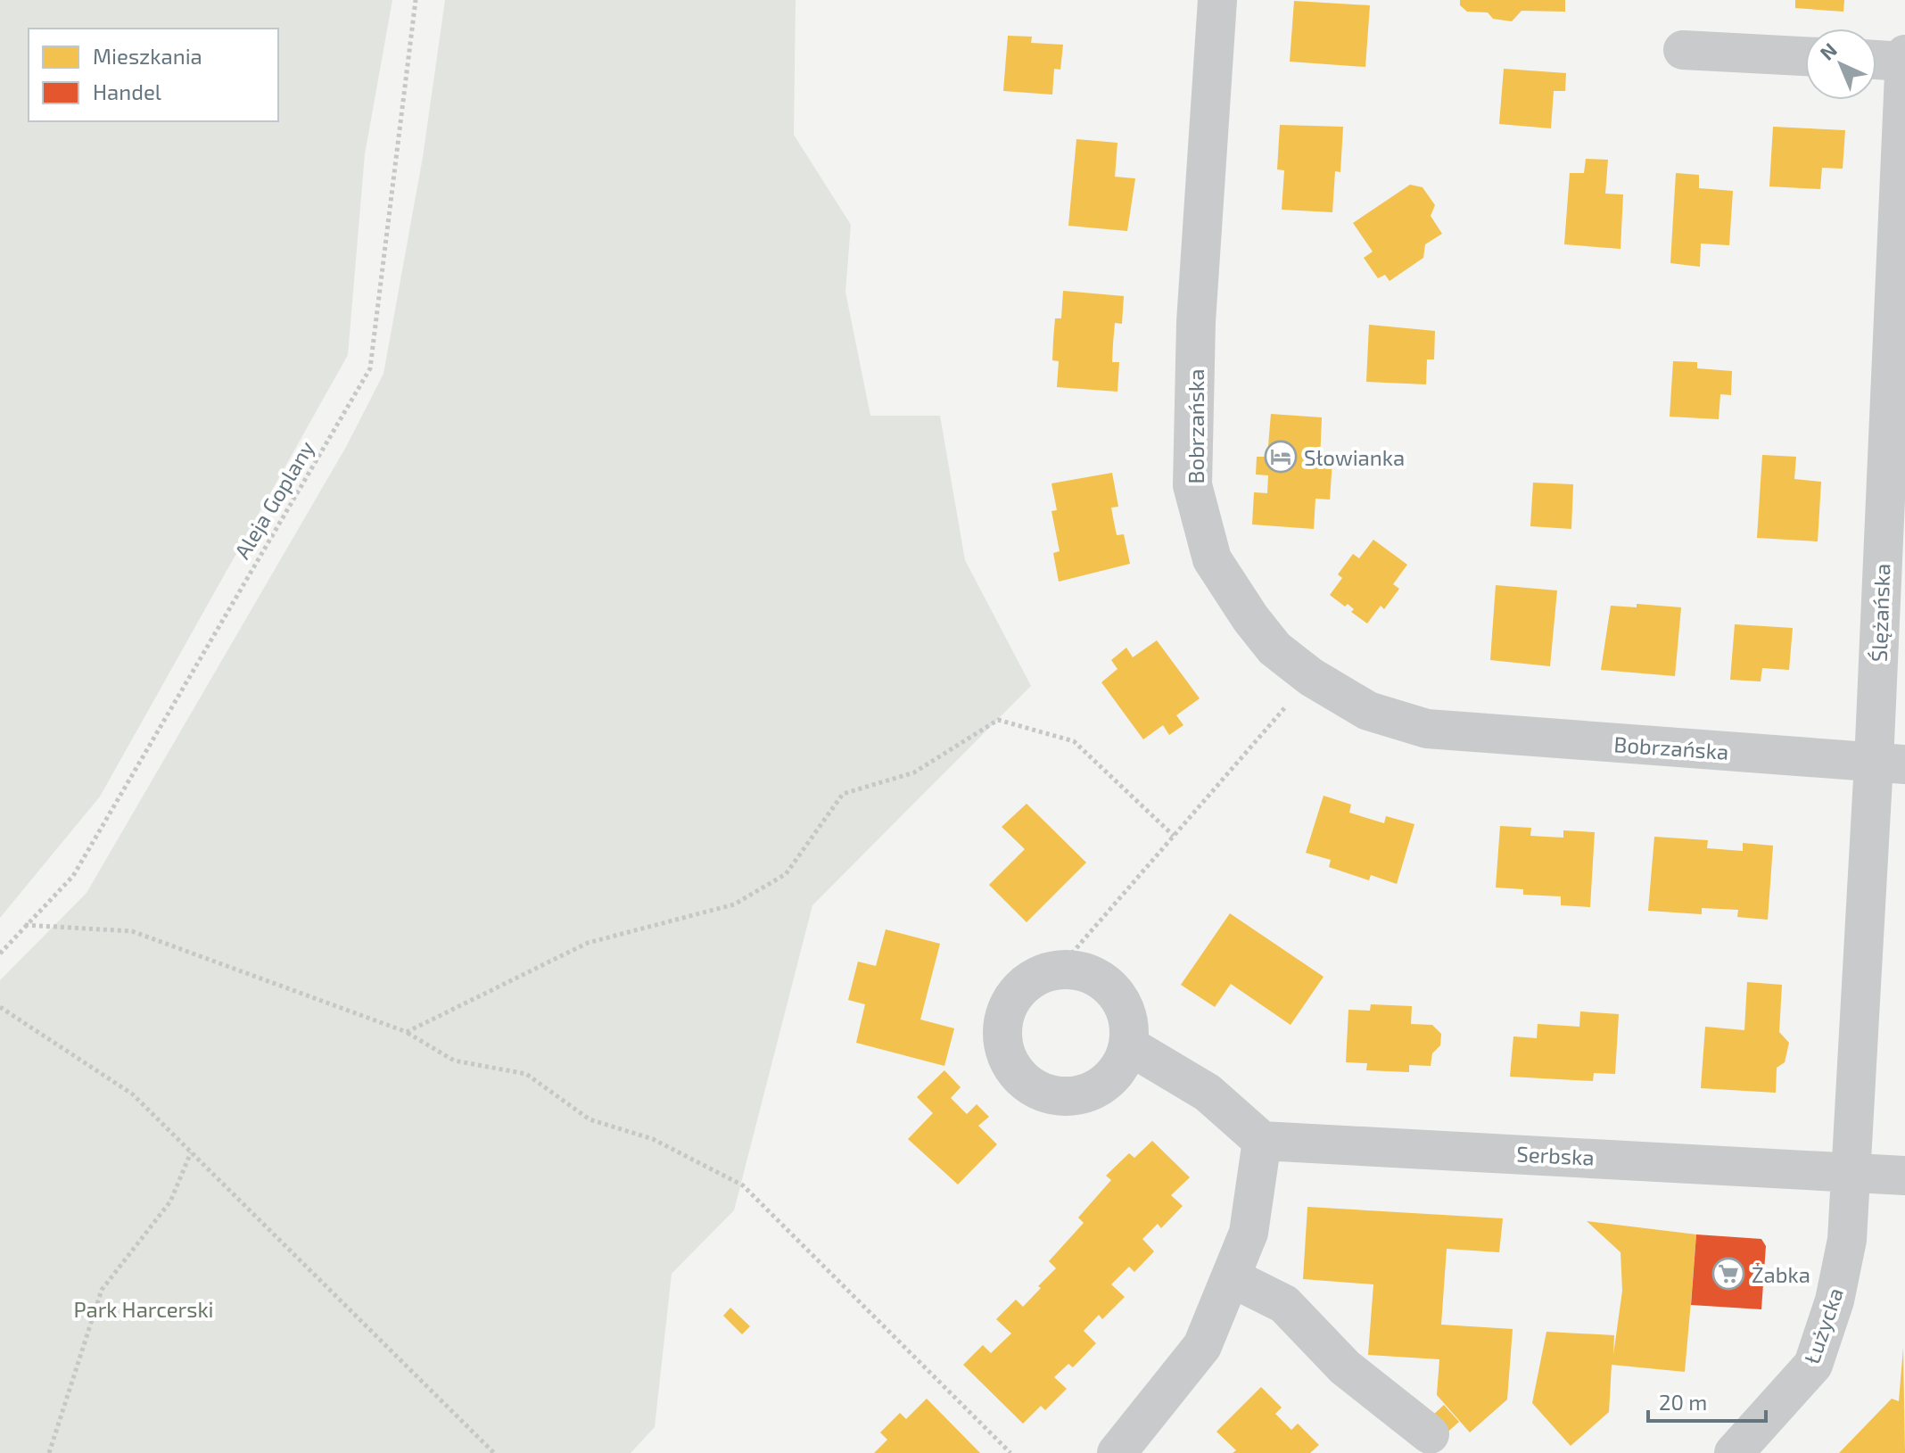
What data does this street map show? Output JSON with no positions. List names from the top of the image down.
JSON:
{
  "streets": {
    "street": [
      "Bobrzańska",
      "Ślężańska",
      "Serbska",
      "Łużycka"
    ],
    "path": ["Aleja Goplany"]
  },
  "crossings": [
    ["Bobrzańska", "Ślężańska"],
    ["Ślężańska", "Serbska"],
    ["Ślężańska", "Łużycka"],
    ["Serbska", "Łużycka"]
  ],
  "parks": ["Park Harcerski"],
  "places": {
    "hotel": ["Słowianka"],
    "supermarket": ["Żabka"]
  },
  "legend": ["Mieszkania", "Handel"],
  "scale_bar": "20 m",
  "north": "top left"
}
